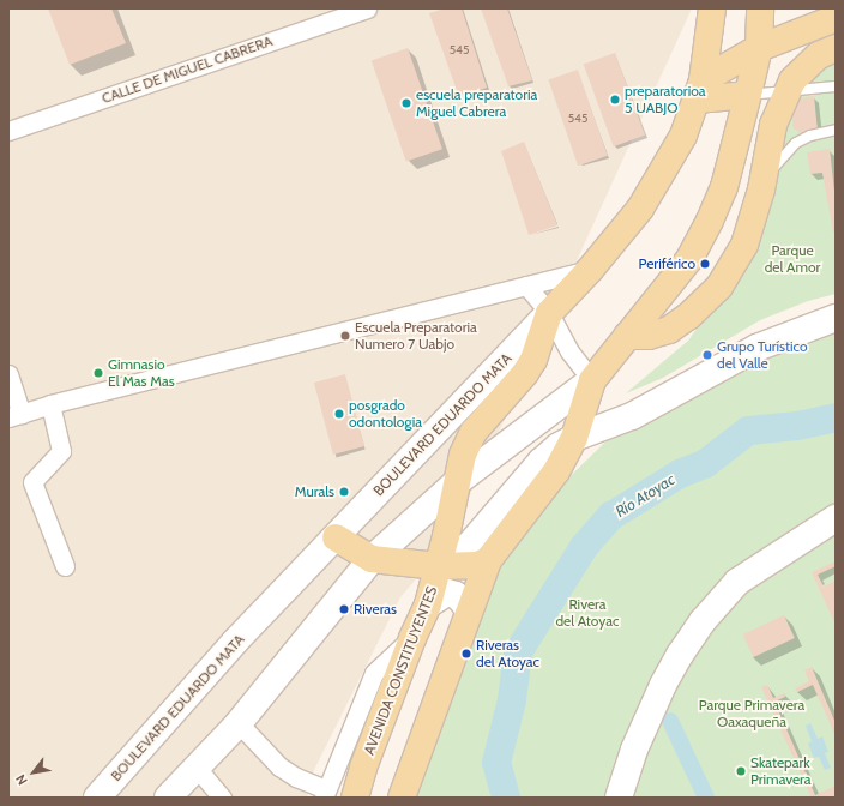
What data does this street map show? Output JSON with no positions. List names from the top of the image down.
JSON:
{
  "streets": {
    "main road": ["BOULEVARD EDUARDO MATA", "AVENIDA CONSTITUYENTES"],
    "street": ["CALLE DE MIGUEL CABRERA"]
  },
  "crossings": [
    ["BOULEVARD EDUARDO MATA", "AVENIDA CONSTITUYENTES"]
  ],
  "water": ["Río Atoyac"],
  "parks": ["Parque del Amor", "Rivera del Atoyac", "Parque Primavera Oaxaqueña"],
  "places": [
    "preparatorioa 5 UABJO",
    "escuela preparatoria Miguel Cabrera",
    "Periférico",
    "Escuela Preparatoria Numero 7 Uabjo",
    "Grupo Turístico del Valle",
    "Gimnasio El Mas Mas",
    "posgrado odontologia",
    "Murals",
    "Riveras",
    "Riveras del Atoyac",
    "Skatepark Primavera"
  ],
  "house_numbers": ["545", "545"],
  "north": "bottom left"
}
